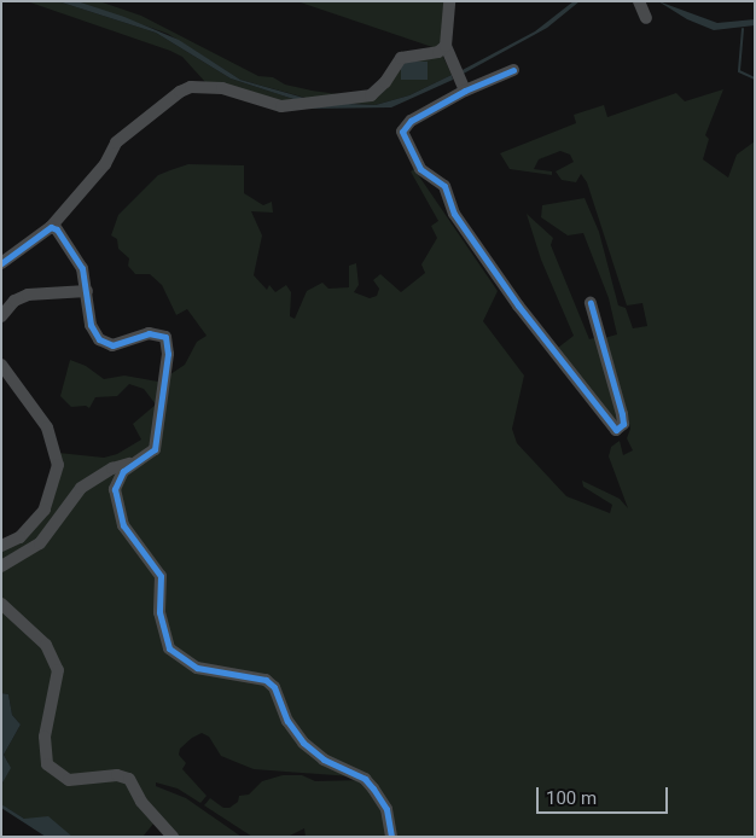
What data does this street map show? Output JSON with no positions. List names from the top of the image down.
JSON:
{
  "scale_bar": "100 m"
}
